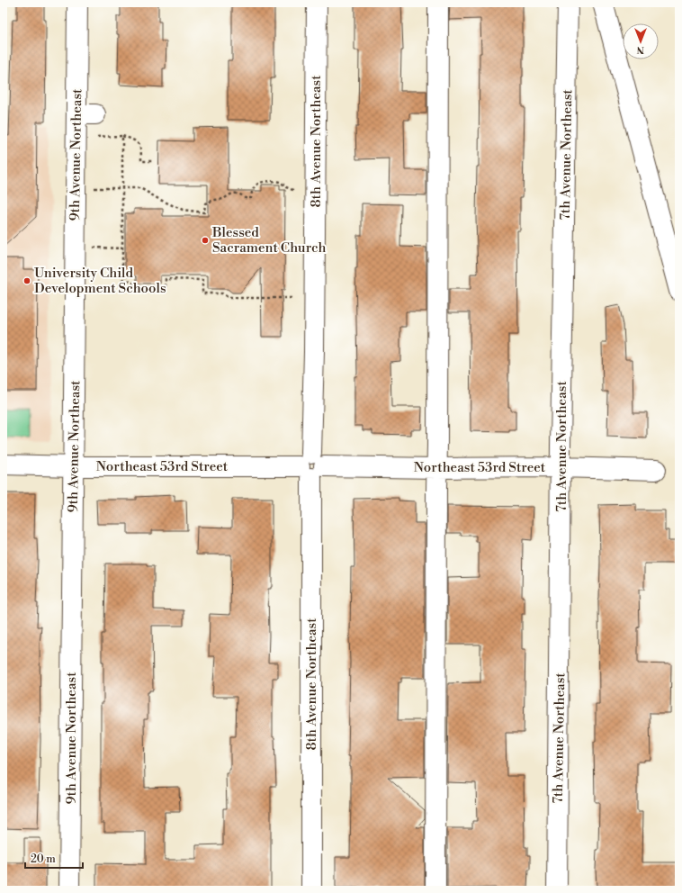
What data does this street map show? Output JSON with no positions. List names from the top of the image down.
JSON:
{
  "streets": {
    "main road": [
      "8th Avenue Northeast",
      "9th Avenue Northeast",
      "7th Avenue Northeast",
      "Northeast 53rd Street"
    ]
  },
  "crossings": [
    ["8th Avenue Northeast", "Northeast 53rd Street"],
    ["9th Avenue Northeast", "Northeast 53rd Street"],
    ["7th Avenue Northeast", "Northeast 53rd Street"]
  ],
  "places": ["Blessed Sacrament Church", "University Child Development Schools"],
  "scale_bar": "20 m",
  "north": "bottom"
}
